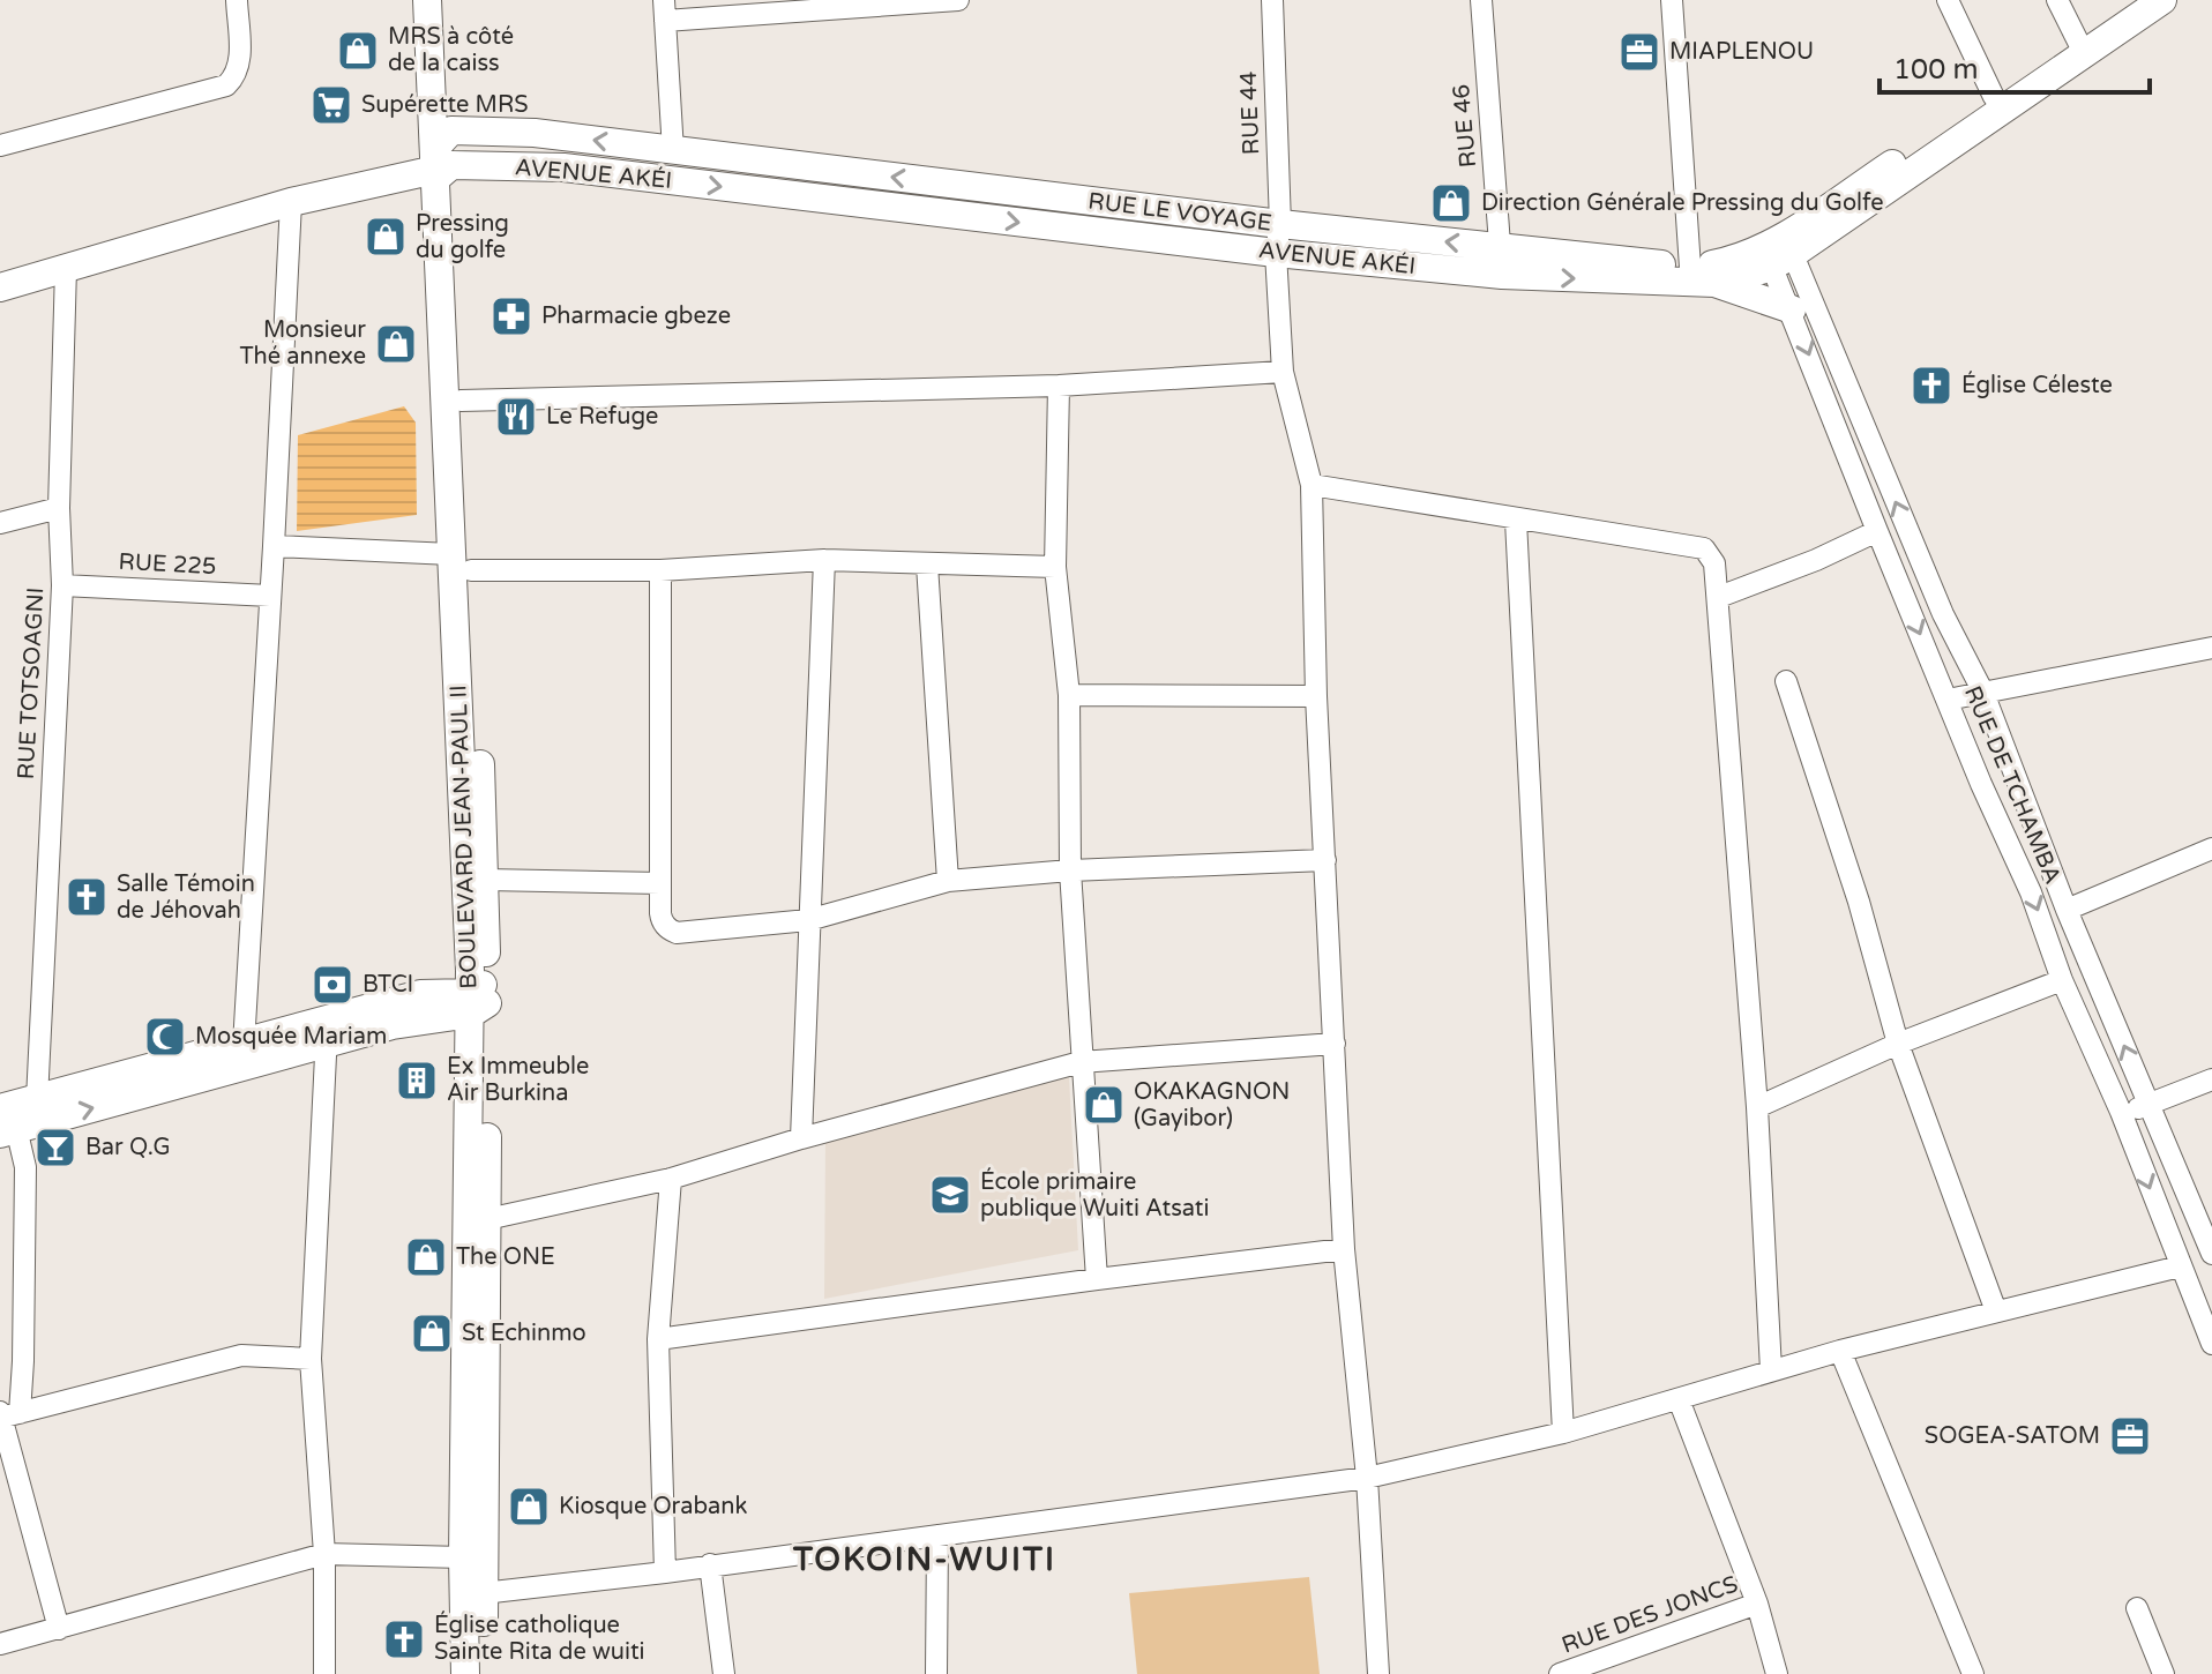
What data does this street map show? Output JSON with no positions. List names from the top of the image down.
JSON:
{
  "streets": {
    "main road": ["AVENUE AKÉI", "RUE LE VOYAGE", "BOULEVARD JEAN-PAUL II"],
    "street": [
      "RUE 44",
      "RUE 46",
      "RUE 225",
      "RUE TOTSOAGNI",
      "RUE DE TCHAMBA",
      "RUE DES JONCS"
    ]
  },
  "crossings": [
    ["RUE 44", "AVENUE AKÉI"],
    ["RUE 44", "RUE LE VOYAGE"],
    ["RUE 46", "AVENUE AKÉI"],
    ["RUE 46", "RUE LE VOYAGE"],
    ["AVENUE AKÉI", "RUE LE VOYAGE"],
    ["AVENUE AKÉI", "RUE TOTSOAGNI"],
    ["AVENUE AKÉI", "BOULEVARD JEAN-PAUL II"],
    ["RUE LE VOYAGE", "RUE DE TCHAMBA"],
    ["RUE LE VOYAGE", "BOULEVARD JEAN-PAUL II"],
    ["RUE 225", "RUE TOTSOAGNI"]
  ],
  "one_way": ["AVENUE AKÉI", "RUE LE VOYAGE"],
  "districts": ["TOKOIN-WUITI"],
  "places": {
    "shop": [
      "MRS à côté de la caiss",
      "Direction Générale Pressing du Golfe",
      "Pressing du golfe",
      "Monsieur Thé annexe",
      "OKAKAGNON (Gayibor)",
      "The ONE",
      "St Echinmo",
      "Kiosque Orabank"
    ],
    "office": ["MIAPLENOU", "SOGEA-SATOM"],
    "supermarket": ["Supérette MRS"],
    "pharmacy": ["Pharmacie gbeze"],
    "church": ["Église Céleste", "Salle Témoin de Jéhovah", "Église catholique Sainte Rita de wuiti"],
    "restaurant": ["Le Refuge"],
    "bank": ["BTCI"],
    "mosque": ["Mosquée Mariam"],
    "building": ["Ex Immeuble Air Burkina"],
    "bar": ["Bar Q.G"],
    "school or university": ["École primaire publique Wuiti Atsati"]
  },
  "scale_bar": "100 m"
}
